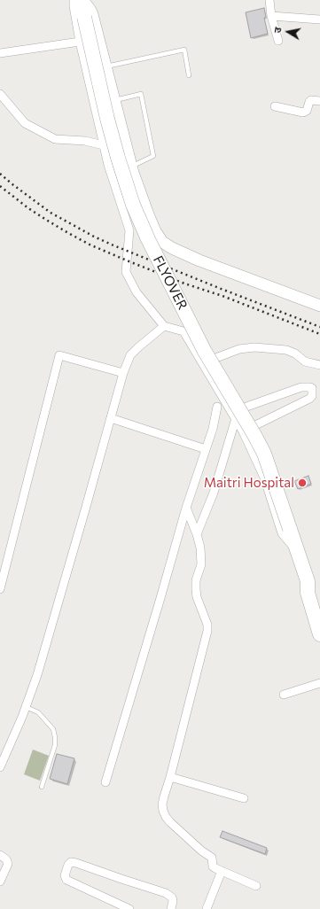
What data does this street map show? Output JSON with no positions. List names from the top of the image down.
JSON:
{
  "streets": {
    "highway": ["FLYOVER"]
  },
  "places": ["Maitri Hospital"],
  "north": "left"
}
